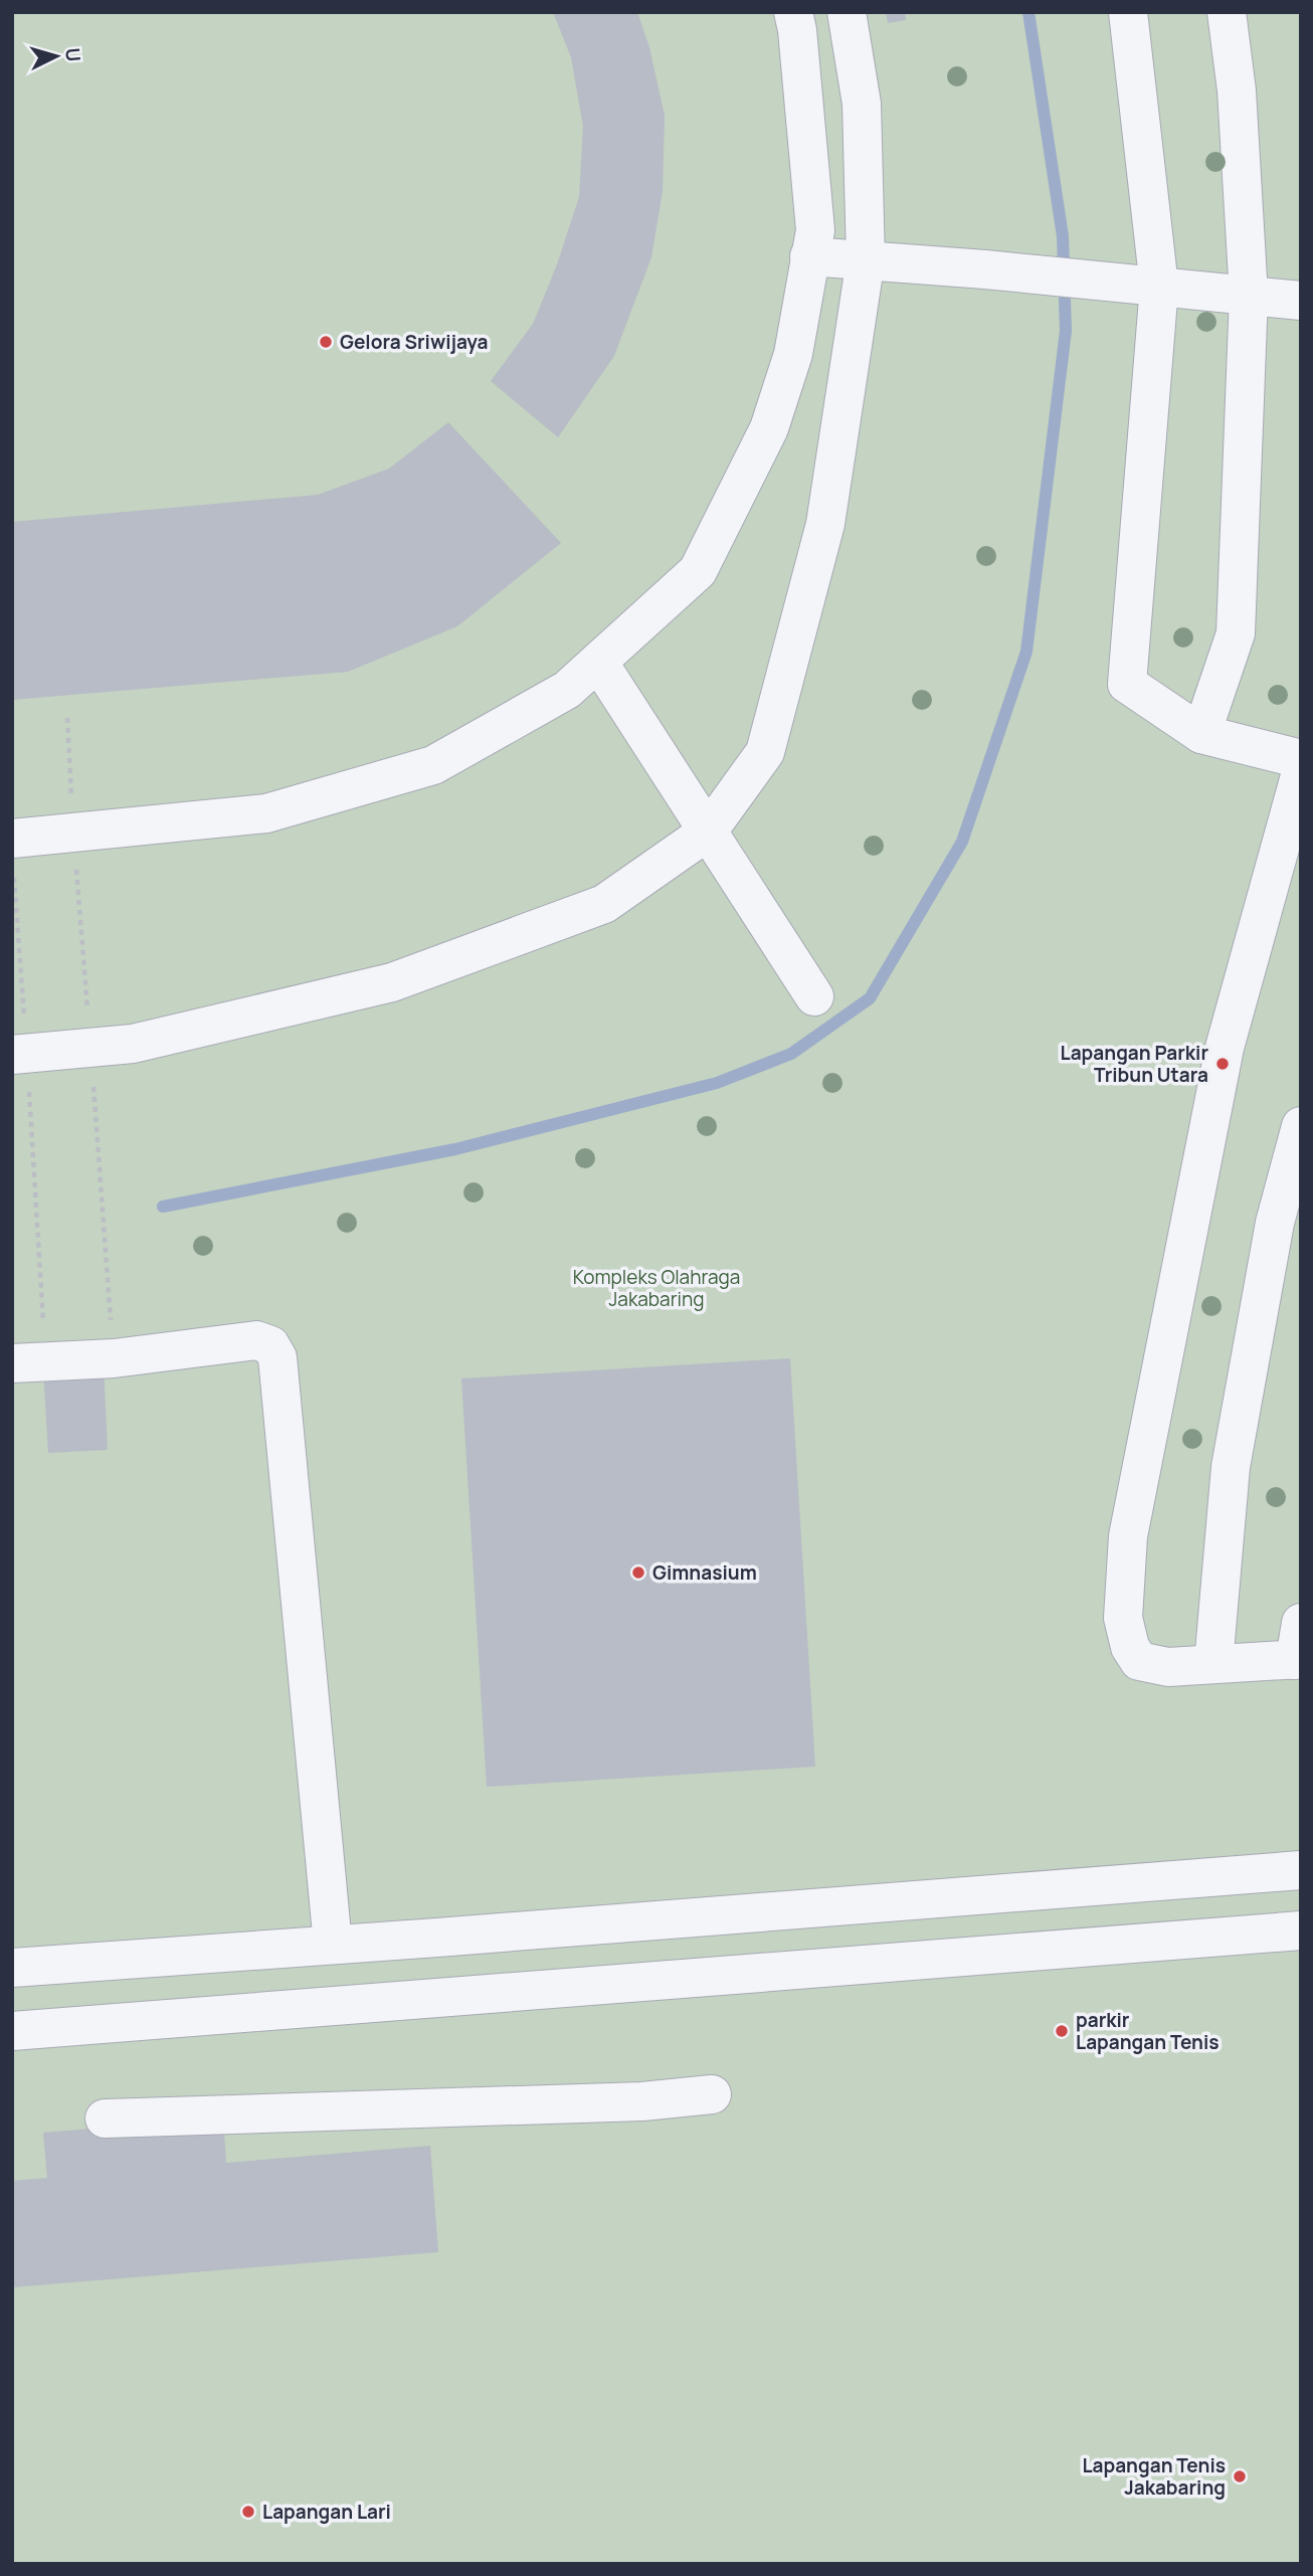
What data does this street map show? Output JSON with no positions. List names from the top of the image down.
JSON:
{
  "parks": ["Kompleks Olahraga Jakabaring"],
  "places": [
    "Gelora Sriwijaya",
    "Lapangan Parkir Tribun Utara",
    "Gimnasium",
    "parkir Lapangan Tenis",
    "Lapangan Tenis Jakabaring",
    "Lapangan Lari"
  ],
  "north": "right"
}
